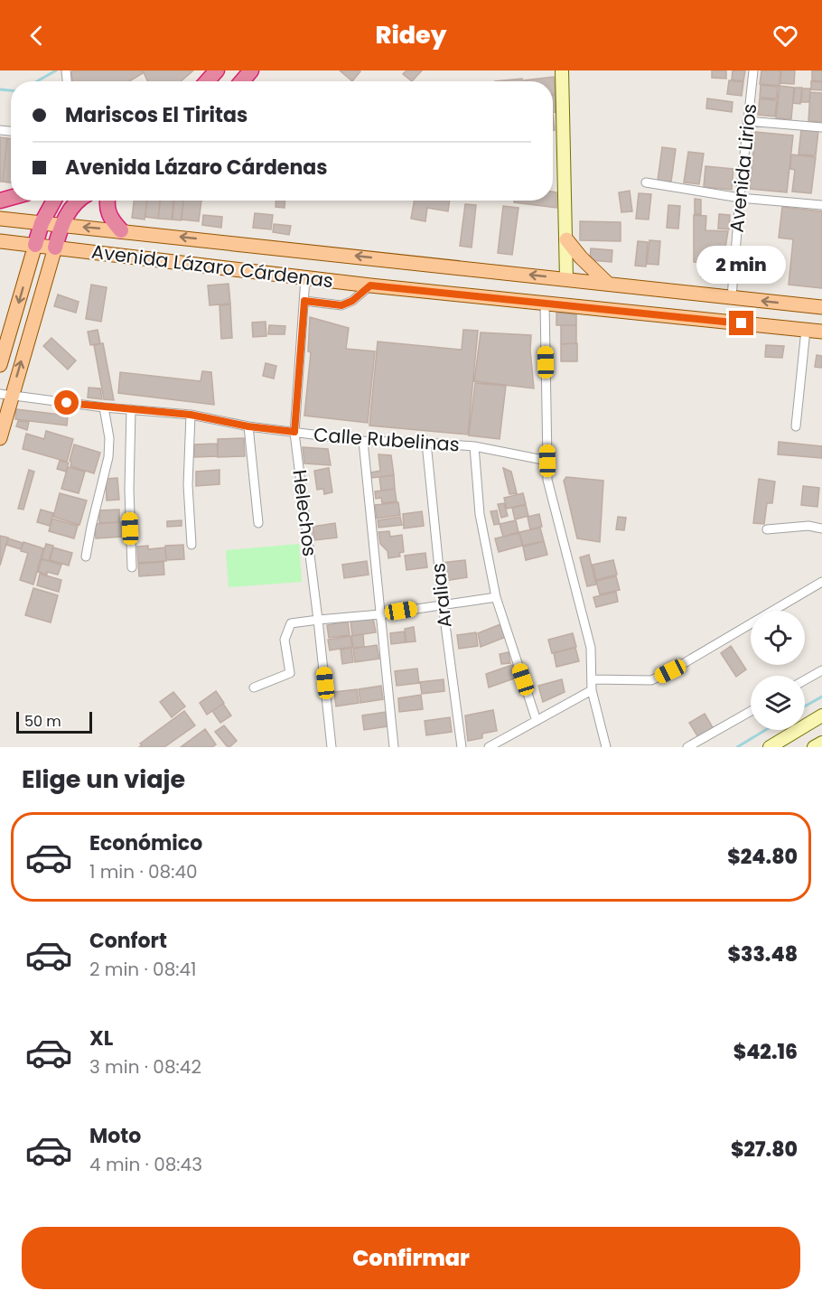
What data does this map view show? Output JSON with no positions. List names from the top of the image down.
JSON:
{
  "streets": {
    "main road": ["Avenida Lázaro Cárdenas"],
    "street": [
      "Avenida Lirios",
      "Calle Rubelinas",
      "Helechos",
      "Aralias"
    ]
  },
  "crossings": [
    ["Avenida Lirios", "Avenida Lázaro Cárdenas"],
    ["Avenida Lázaro Cárdenas", "Helechos"],
    ["Calle Rubelinas", "Helechos"],
    ["Calle Rubelinas", "Aralias"]
  ],
  "scale_bar": "50 m",
  "page": {
    "header": "Ridey",
    "banner": ["Mariscos El Tiritas", "Avenida Lázaro Cárdenas"],
    "bubble": "2 min",
    "scale": "50 m",
    "heading": "Elige un viaje",
    "list": [
      {
        "name": "Económico",
        "note": "1 min · 08:40",
        "value": "$24.80"
      },
      {
        "name": "Confort",
        "note": "2 min · 08:41",
        "value": "$33.48"
      },
      {
        "name": "XL",
        "note": "3 min · 08:42",
        "value": "$42.16"
      },
      {
        "name": "Moto",
        "note": "4 min · 08:43",
        "value": "$27.80"
      }
    ],
    "buttons": "Confirmar"
  }
}
